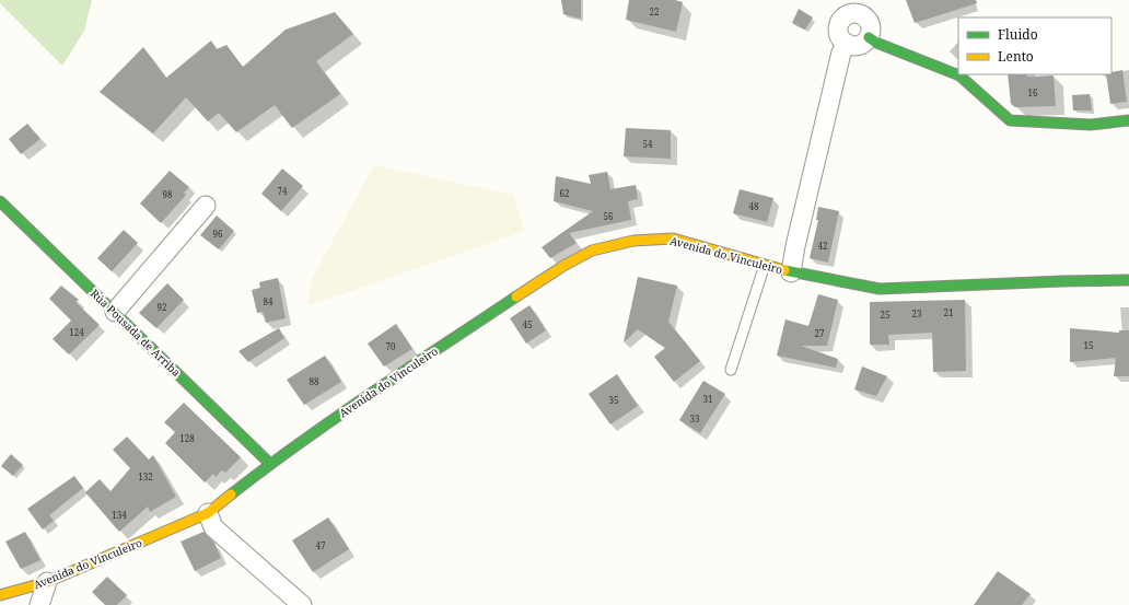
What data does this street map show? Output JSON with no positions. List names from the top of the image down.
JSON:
{
  "streets": {
    "street": ["Avenida do Vinculeiro", "Rúa Pousada de Arriba"]
  },
  "crossings": [
    ["Avenida do Vinculeiro", "Rúa Pousada de Arriba"]
  ],
  "house_numbers": [
    "22",
    "16",
    "54",
    "74",
    "62",
    "98",
    "48",
    "56",
    "96",
    "42",
    "84",
    "92",
    "21",
    "23",
    "25",
    "45",
    "124",
    "27",
    "15",
    "70",
    "88",
    "31",
    "35",
    "33",
    "128",
    "132",
    "134",
    "47"
  ],
  "legend": ["Fluido", "Lento"]
}
